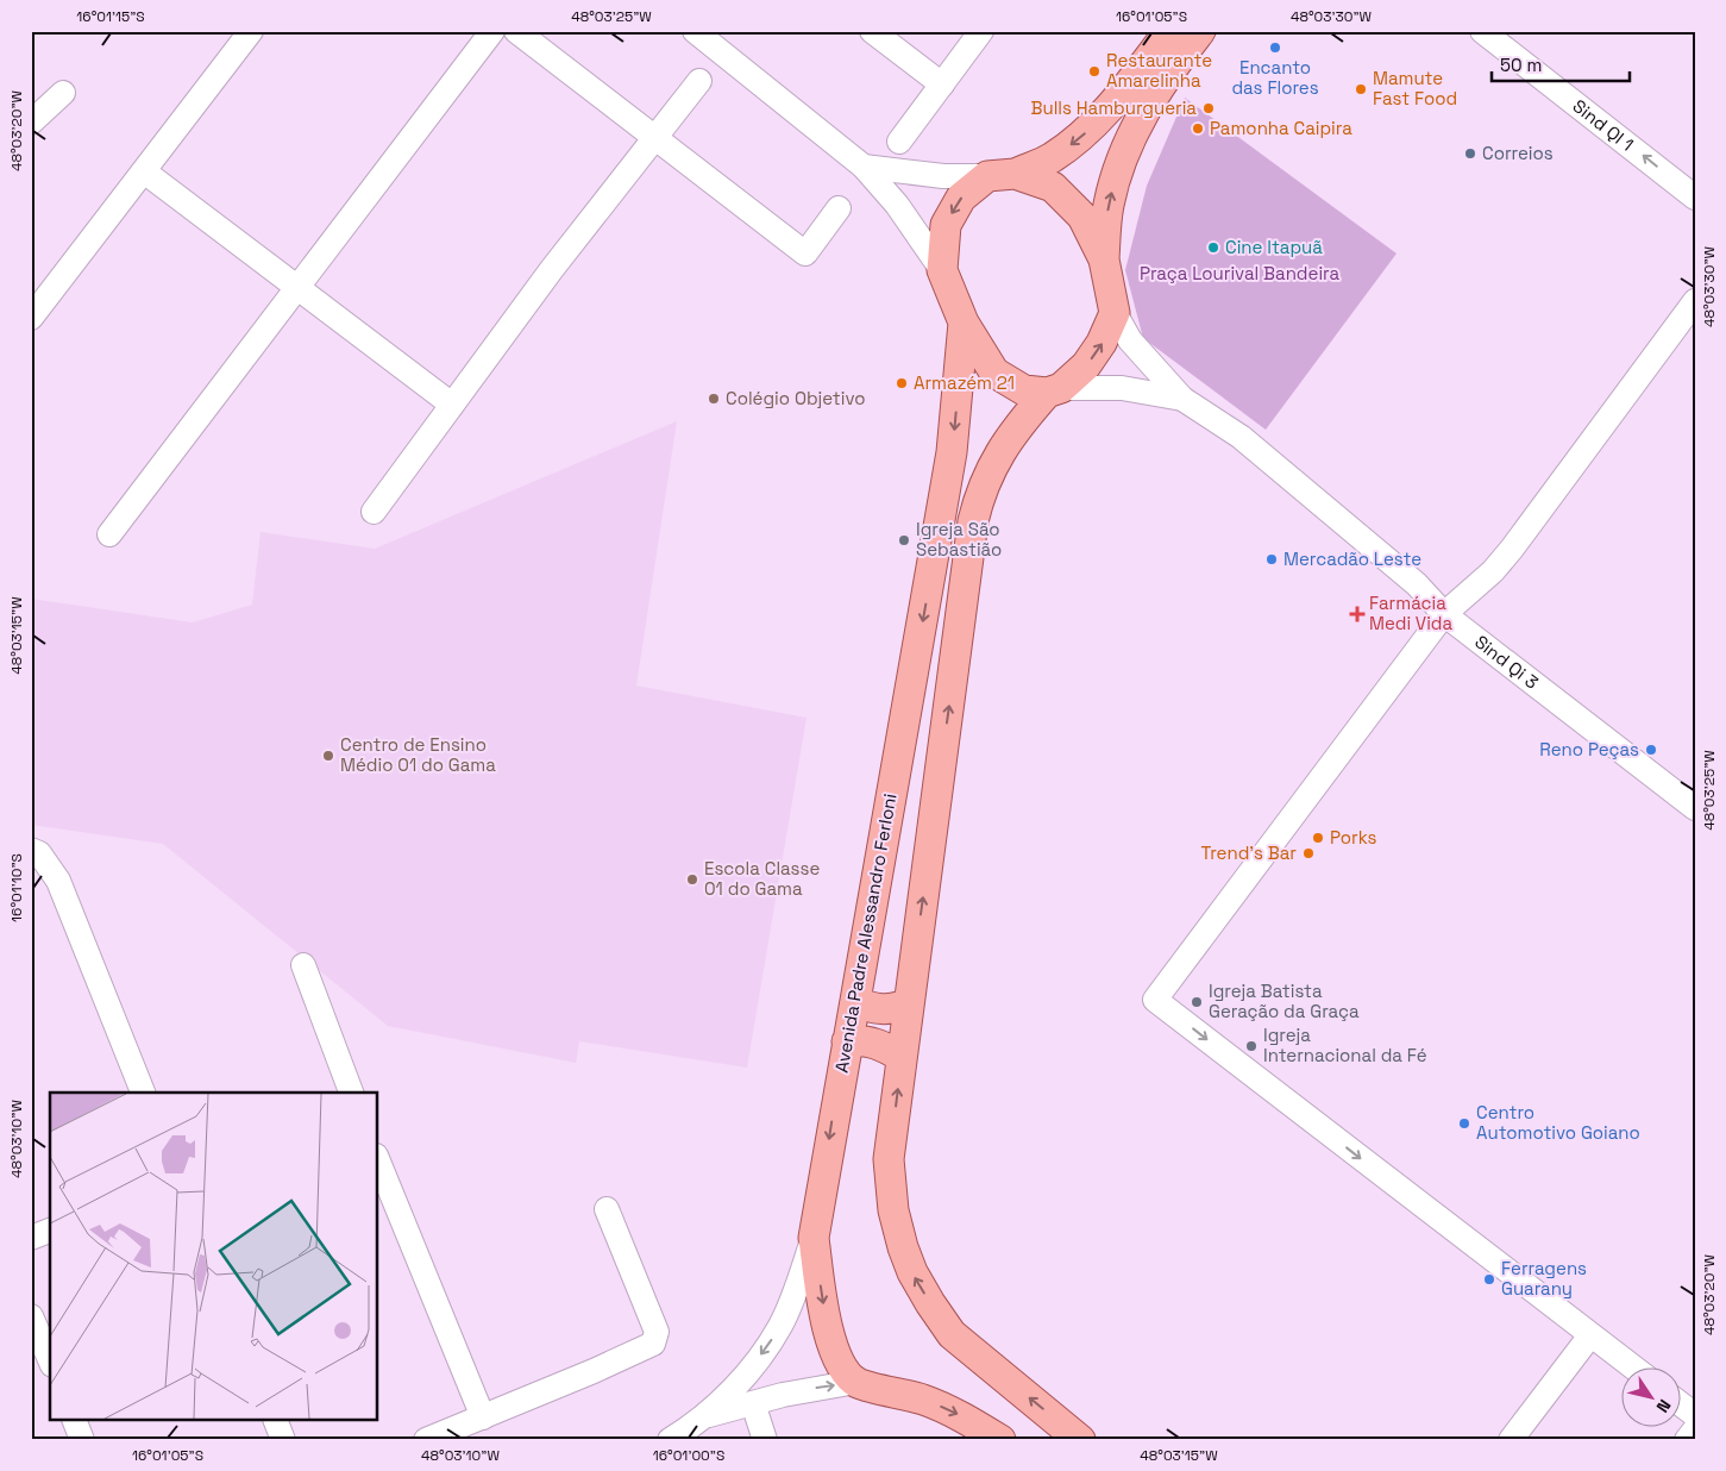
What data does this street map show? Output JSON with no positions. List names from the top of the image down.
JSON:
{
  "streets": {
    "main road": ["Avenida Padre Alessandro Ferloni"],
    "street": ["Sind QI 1", "Sind Qi 3"]
  },
  "one_way": ["Sind QI 1"],
  "parks": ["Praça Lourival Bandeira"],
  "places": {
    "other": [
      "Encanto das Flores",
      "Restaurante Amarelinha",
      "Mamute Fast Food",
      "Bulls Hamburgueria",
      "Pamonha Caipira",
      "Correios",
      "Cine Itapuã",
      "Armazém 21",
      "Colégio Objetivo",
      "Igreja São Sebastião",
      "Mercadão Leste",
      "Reno Peças",
      "Centro de Ensino Médio 01 do Gama",
      "Porks",
      "Trend's Bar",
      "Escola Classe 01 do Gama",
      "Igreja Batista Geração da Graça",
      "Igreja Internacional da Fé",
      "Centro Automotivo Goiano",
      "Ferragens Guarany"
    ],
    "health": ["Farmácia Medi Vida"]
  },
  "scale_bar": "50 m",
  "north": "bottom right",
  "coordinates": [
    "16°01'15\"S",
    "48°03'25\"W",
    "16°01'05\"S",
    "48°03'30\"W",
    "48°03'20\"W",
    "48°03'15\"W",
    "16°01'10\"S",
    "48°03'10\"W",
    "16°01'00\"S"
  ]
}
